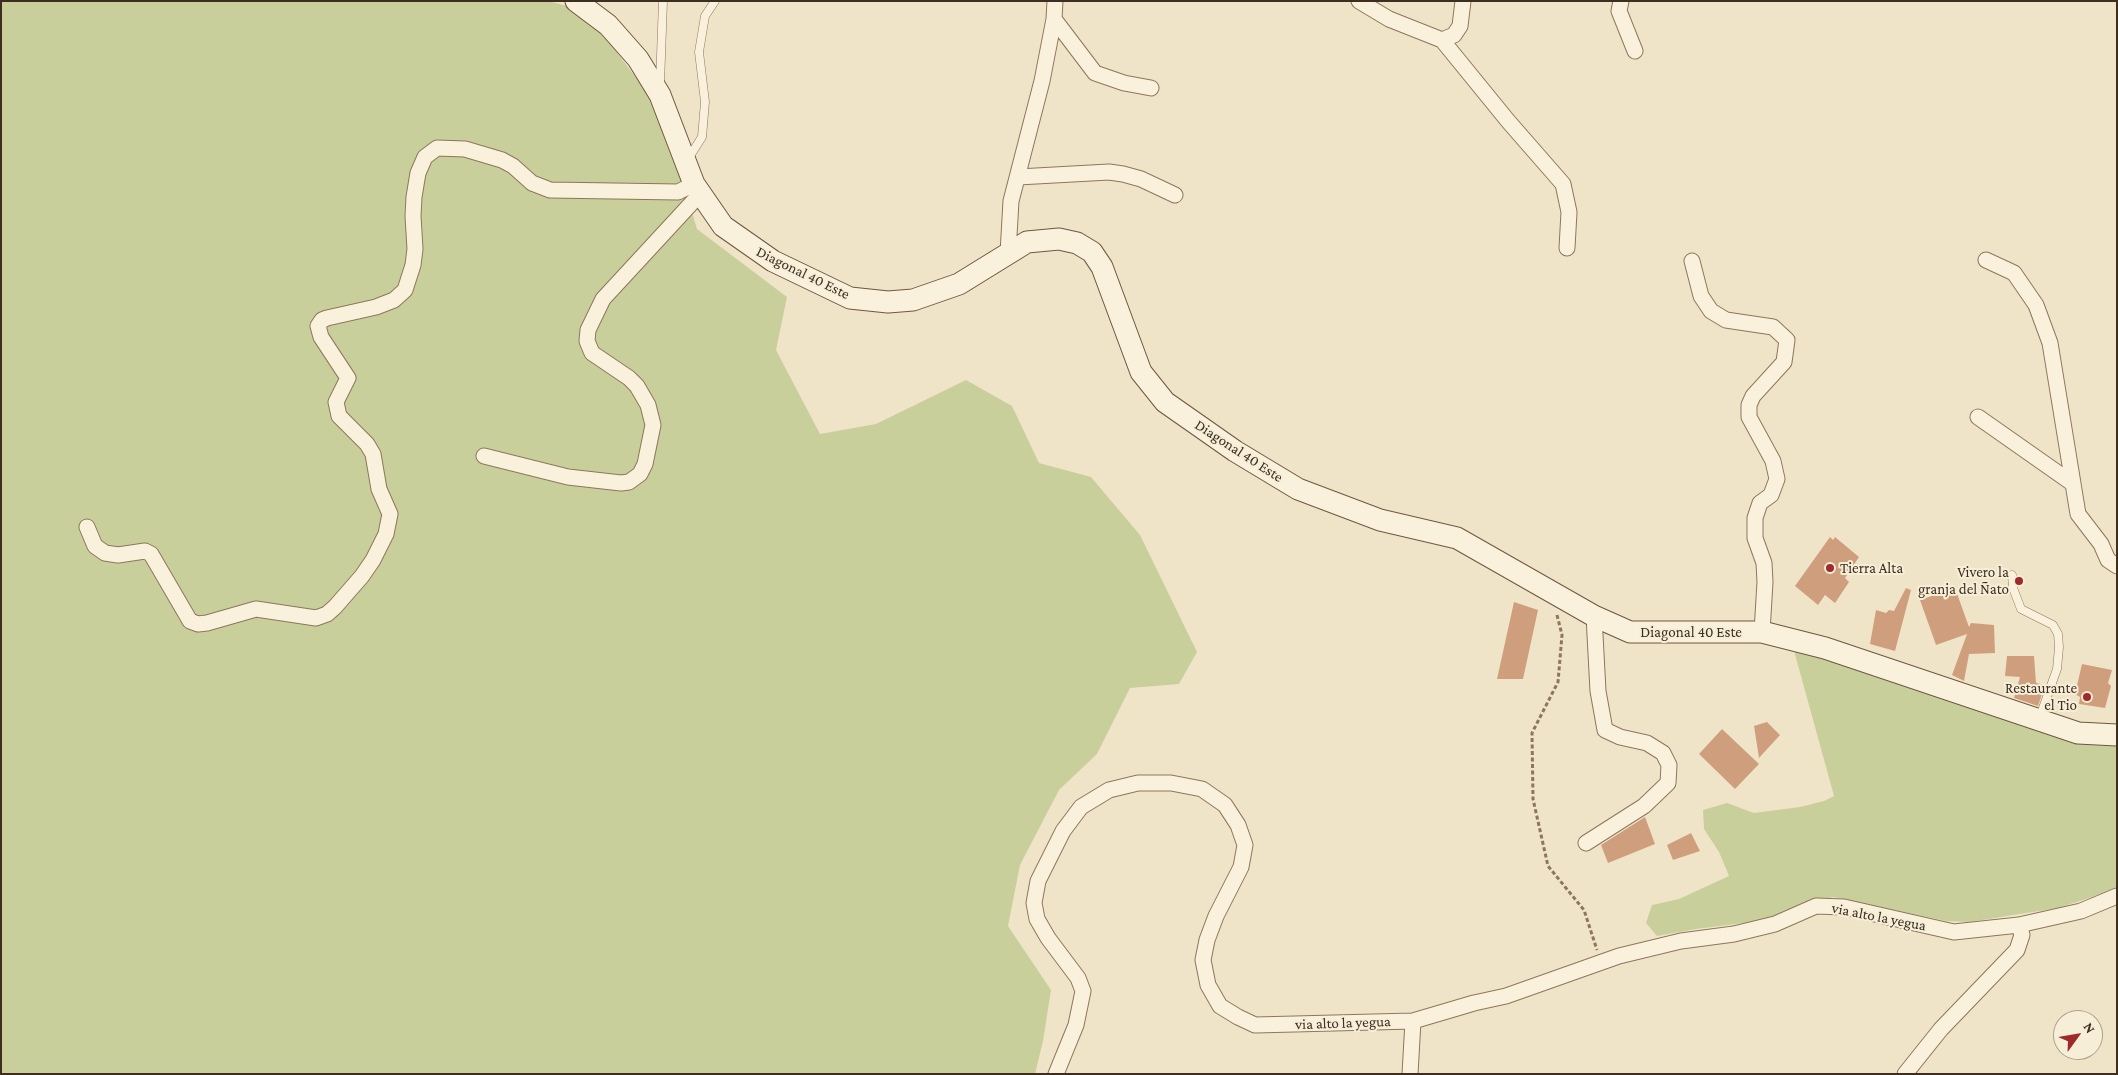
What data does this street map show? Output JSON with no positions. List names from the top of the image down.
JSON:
{
  "streets": {
    "street": ["Diagonal 40 Este", "via alto la yegua"]
  },
  "places": ["Tierra Alta", "Vivero la granja del Ñato", "Restaurante el Tio"],
  "north": "top right"
}
